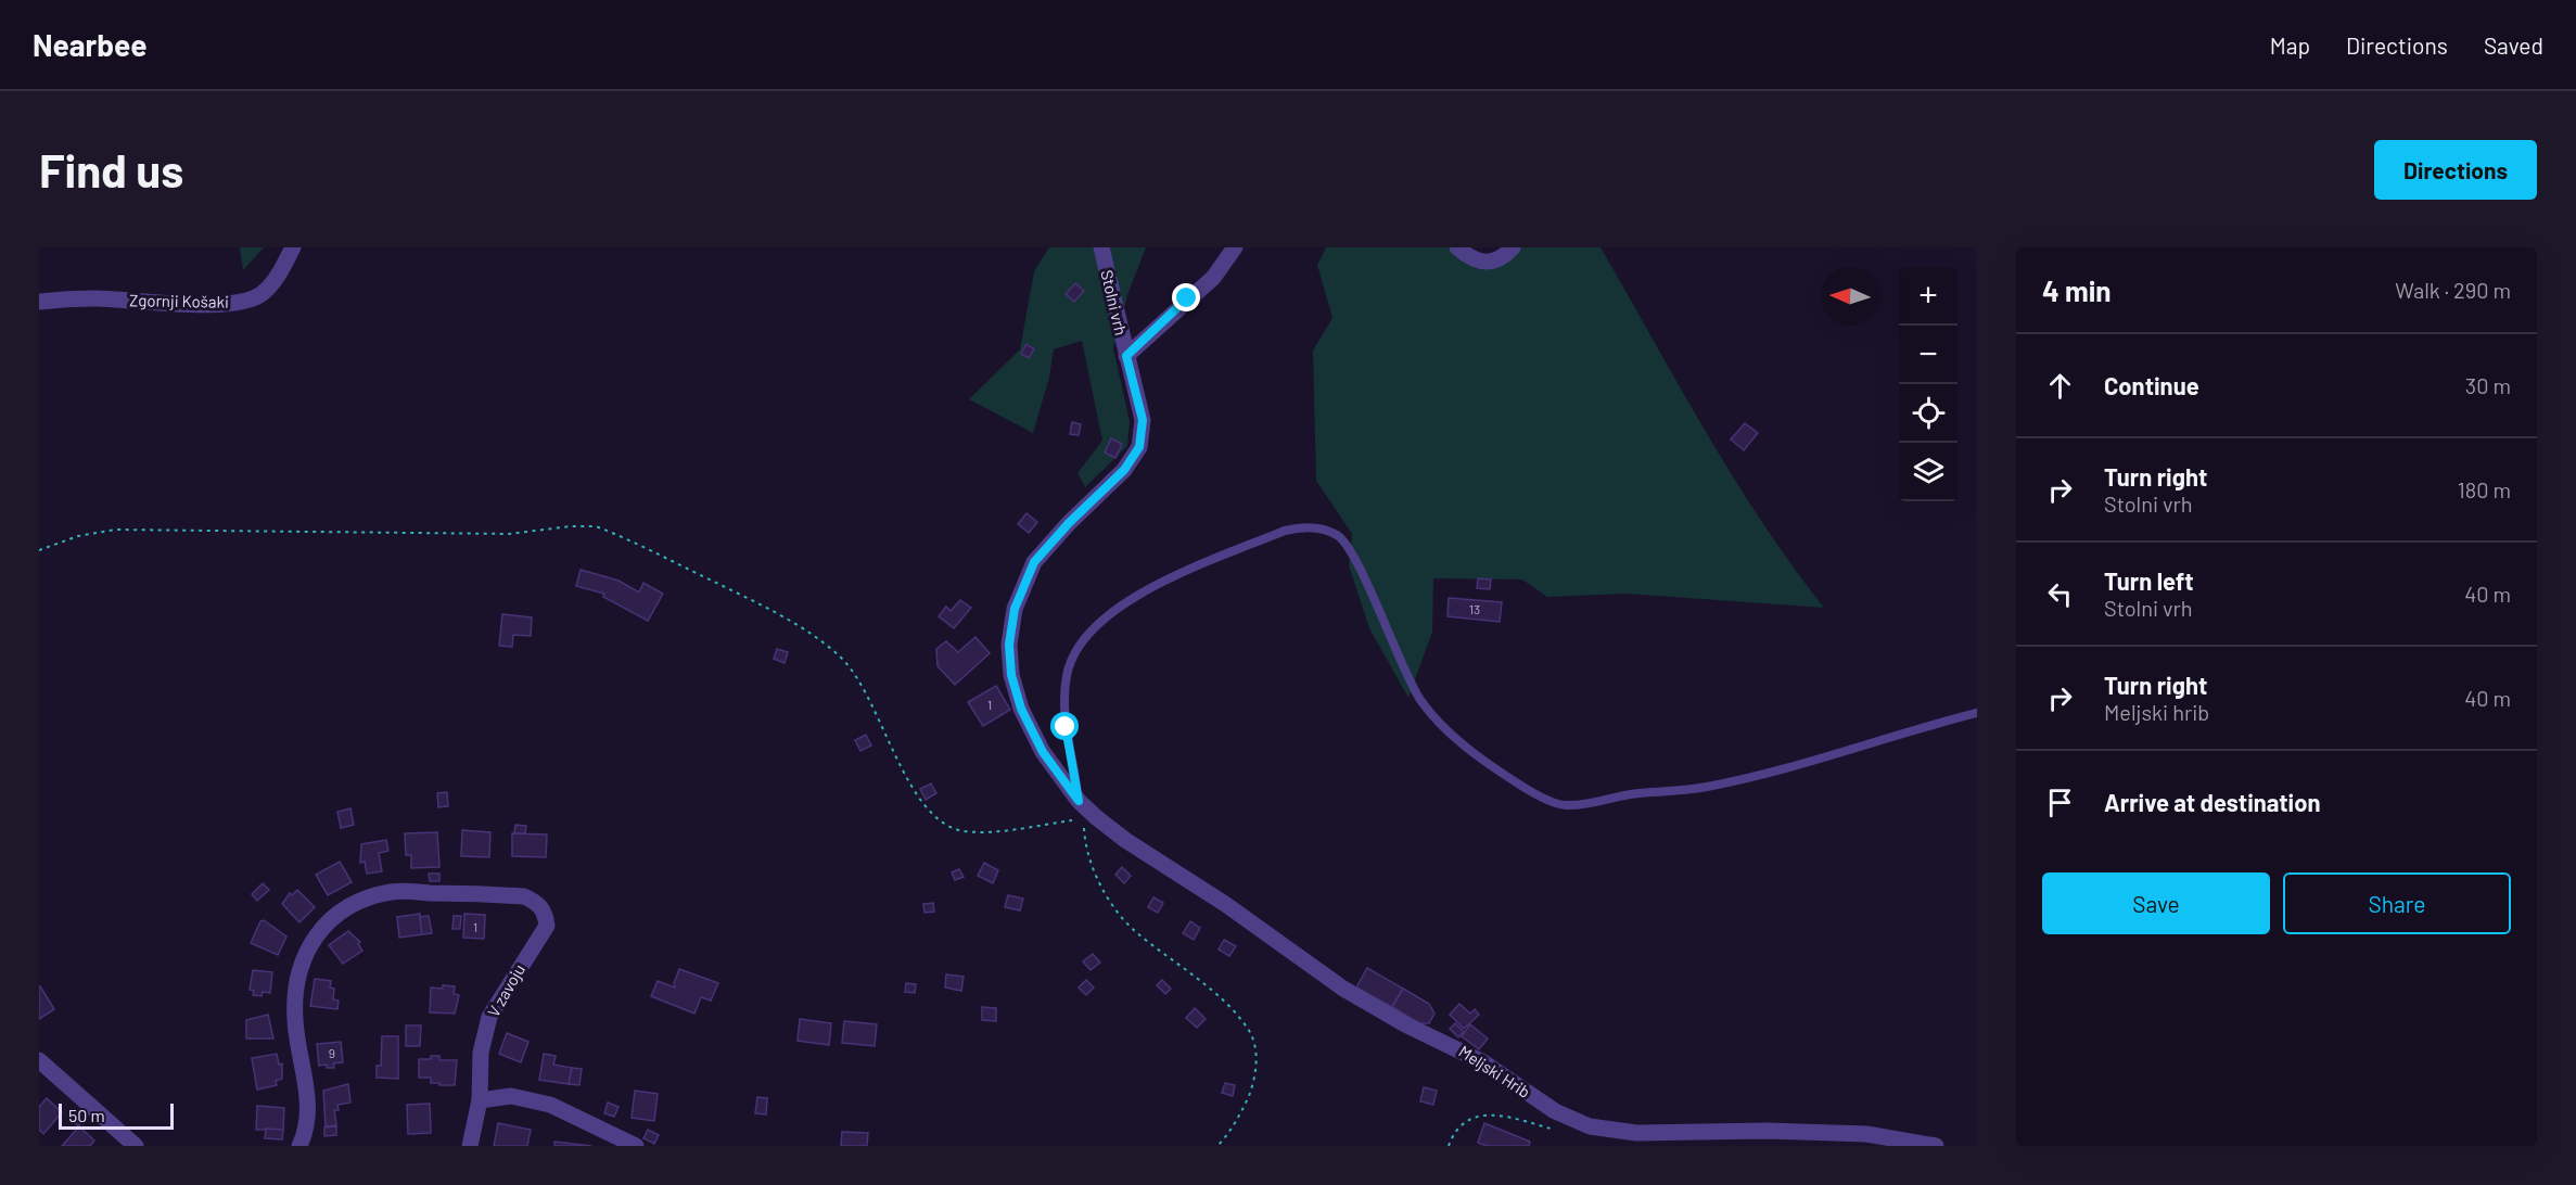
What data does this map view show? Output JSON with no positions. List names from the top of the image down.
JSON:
{
  "streets": {
    "street": [
      "Zgornji Košaki",
      "Stolni vrh",
      "V zavoju",
      "Meljski Hrib"
    ]
  },
  "crossings": [
    ["Stolni vrh", "Meljski Hrib"]
  ],
  "house_numbers": [
    "13",
    "1",
    "1",
    "9"
  ],
  "scale_bar": "50 m",
  "north": "left",
  "page": {
    "header": "Nearbee",
    "nav": ["Map", "Directions", "Saved"],
    "buttons": [
      "Directions",
      ["Save", "Share"]
    ],
    "title": "Find us",
    "heading": ["4 min", "Walk · 290 m"],
    "map_buttons": ["+", "−"],
    "list": [
      ["Continue", "30 m"],
      ["Turn right", "Stolni vrh", "180 m"],
      ["Turn left", "Stolni vrh", "40 m"],
      ["Turn right", "Meljski hrib", "40 m"],
      "Arrive at destination"
    ],
    "scale": "50 m"
  }
}
